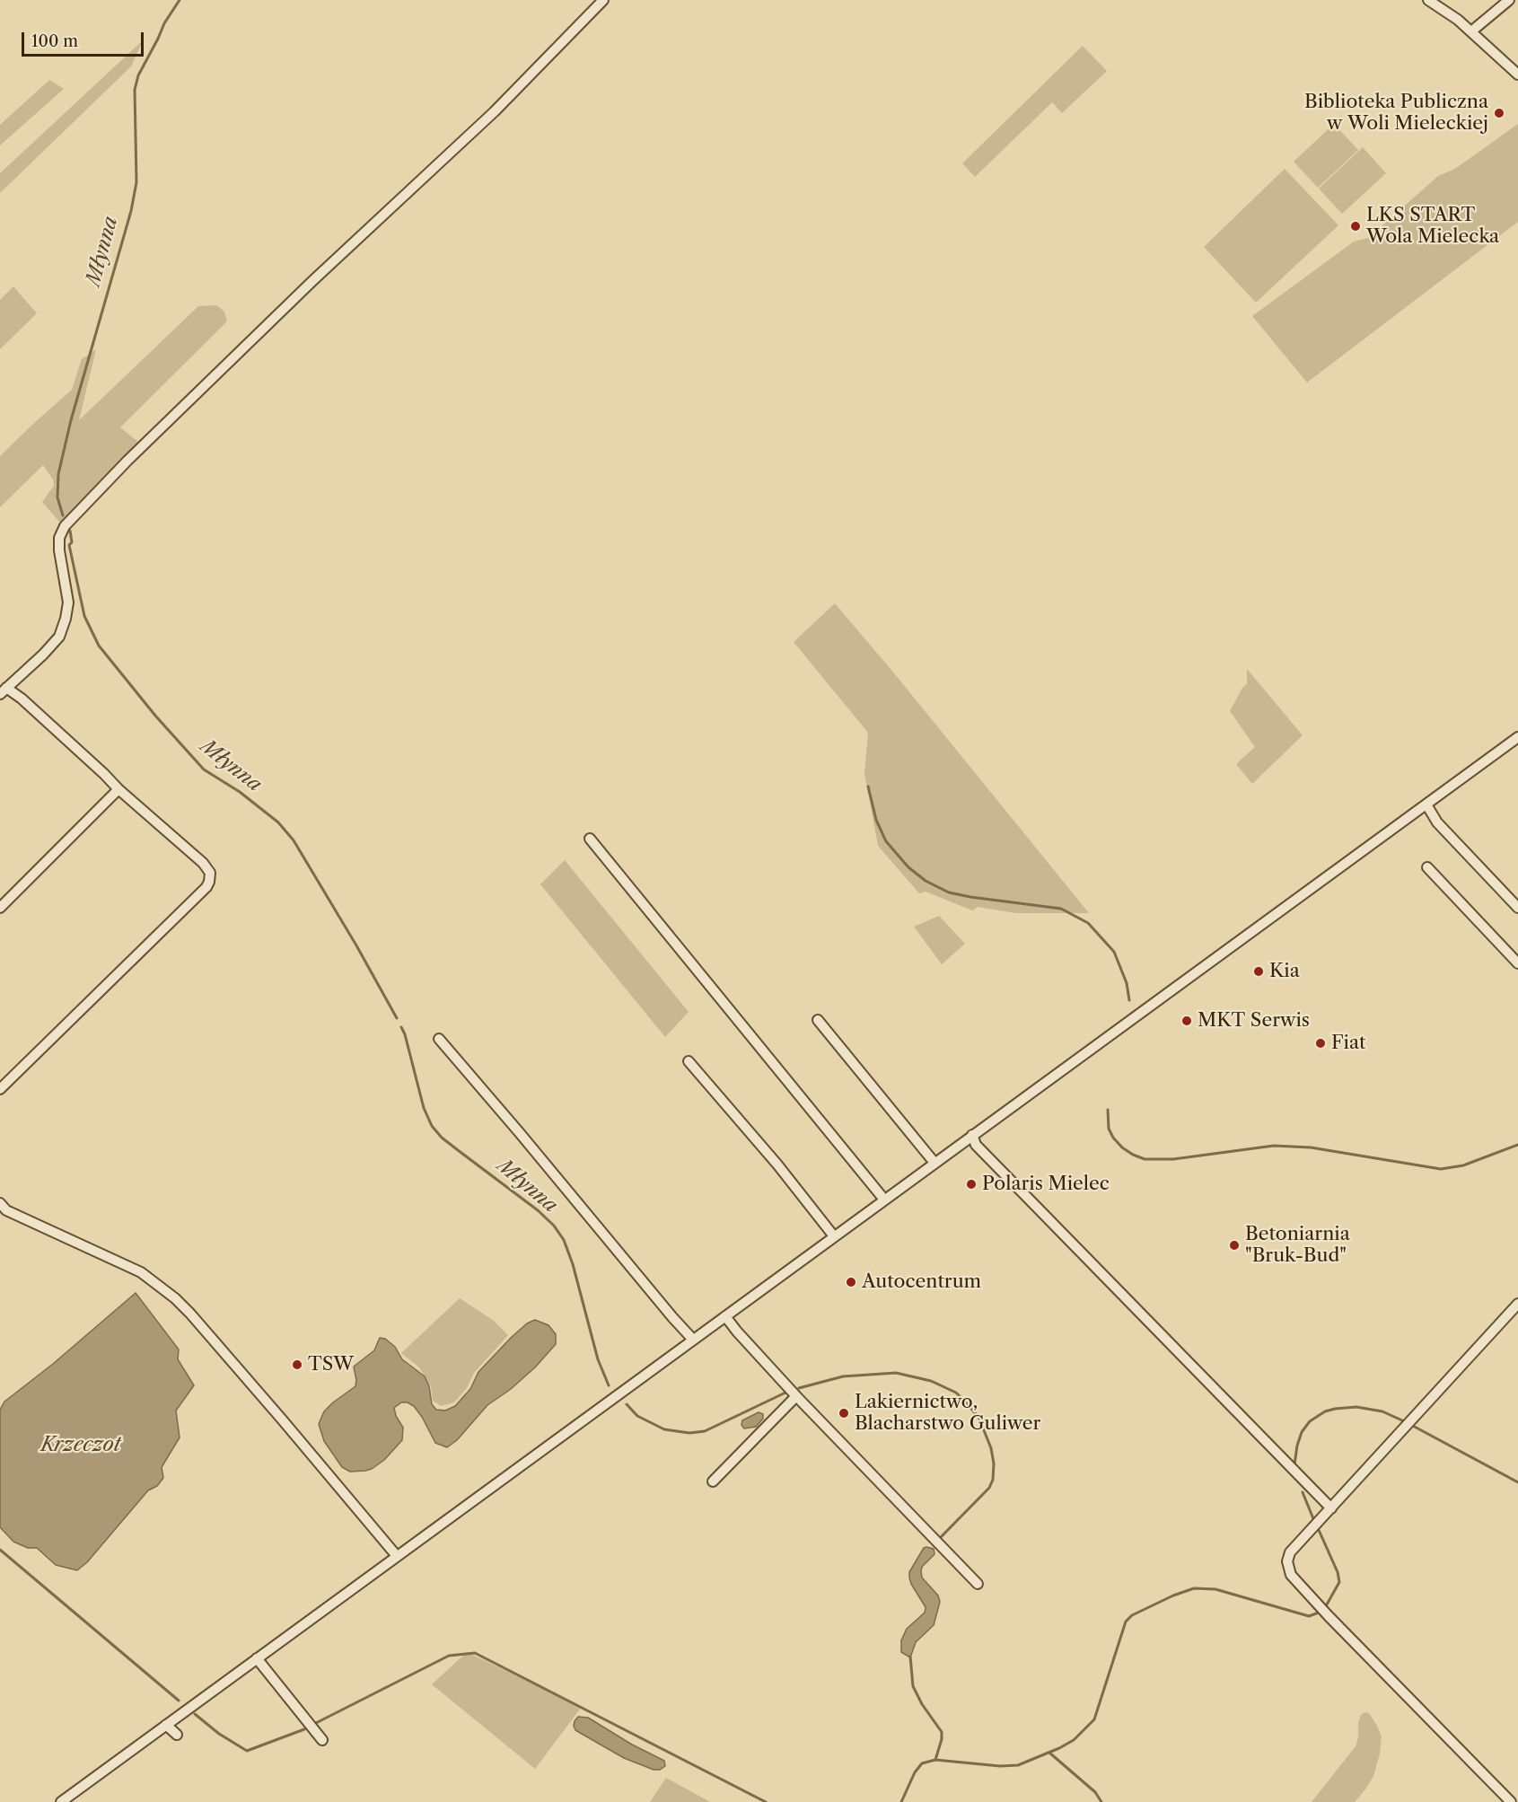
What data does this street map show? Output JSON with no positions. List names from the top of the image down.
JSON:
{
  "water": ["Młynna", "Krzeczot"],
  "places": [
    "Biblioteka Publiczna w Woli Mieleckiej",
    "LKS START Wola Mielecka",
    "Kia",
    "MKT Serwis",
    "Fiat",
    "Polaris Mielec",
    "Betoniarnia \"Bruk-Bud\"",
    "Autocentrum",
    "TSW",
    "Lakiernictwo, Blacharstwo Guliwer"
  ],
  "scale_bar": "100 m"
}
